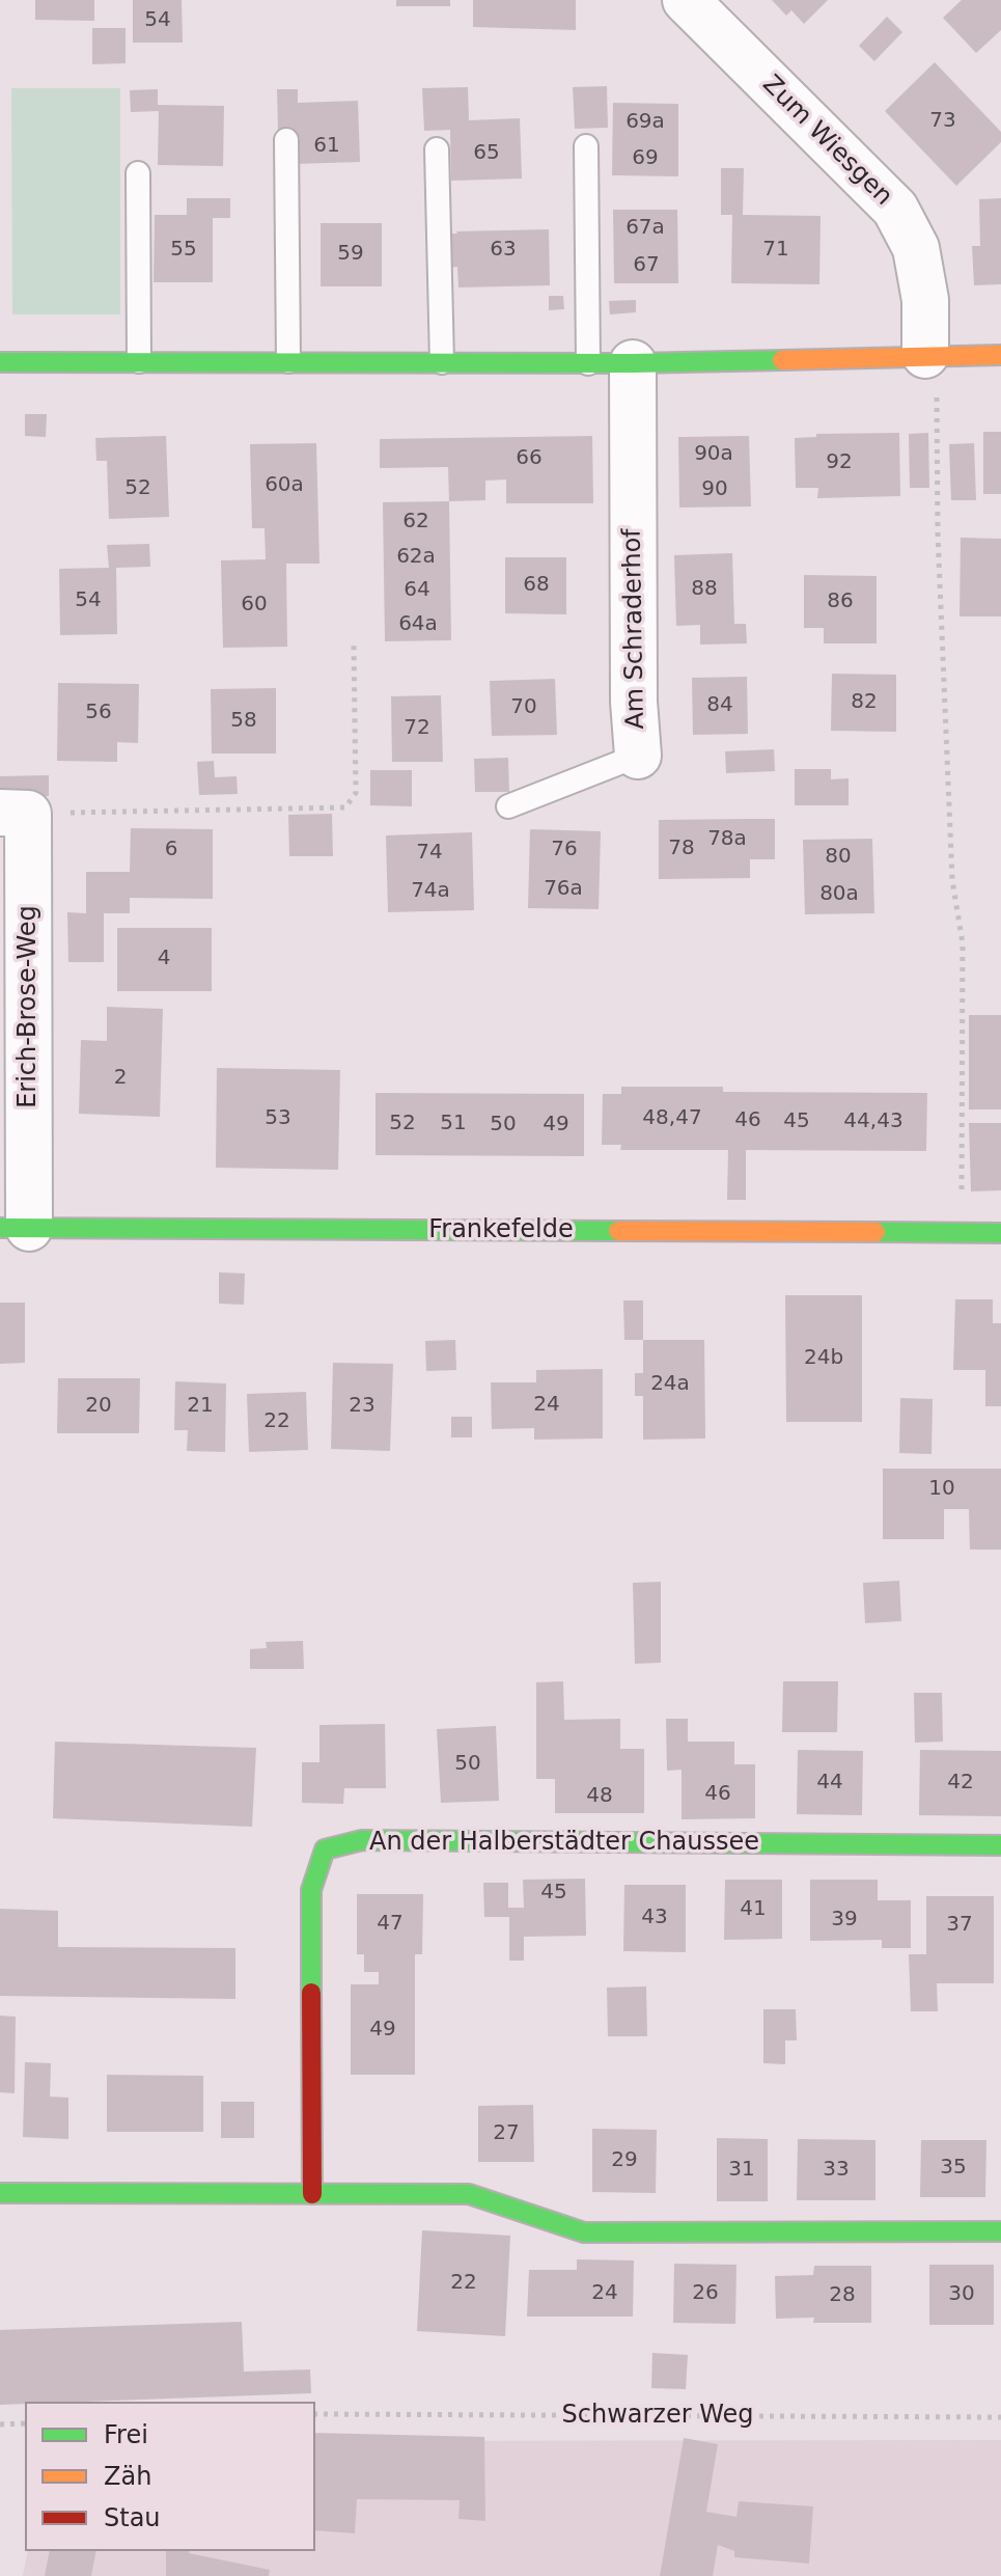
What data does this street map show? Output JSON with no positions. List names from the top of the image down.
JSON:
{
  "streets": {
    "street": [
      "Zum Wiesgen",
      "Am Schraderhof",
      "Erich-Brose-Weg",
      "Frankefelde",
      "An der Halberstädter Chaussee"
    ],
    "path": ["Schwarzer Weg"]
  },
  "crossings": [
    ["Erich-Brose-Weg", "Frankefelde"]
  ],
  "house_numbers": [
    "54",
    "73",
    "69a",
    "61",
    "65",
    "69",
    "67a",
    "55",
    "63",
    "71",
    "59",
    "67",
    "90a",
    "66",
    "92",
    "60a",
    "52",
    "90",
    "62",
    "62a",
    "68",
    "88",
    "64",
    "54",
    "86",
    "60",
    "64a",
    "82",
    "84",
    "70",
    "56",
    "58",
    "72",
    "78a",
    "78",
    "6",
    "76",
    "74",
    "80",
    "76a",
    "74a",
    "80a",
    "4",
    "2",
    "53",
    "48,47",
    "46",
    "45",
    "44,43",
    "52",
    "51",
    "50",
    "49",
    "24b",
    "24a",
    "24",
    "20",
    "21",
    "23",
    "22",
    "10",
    "50",
    "44",
    "42",
    "46",
    "48",
    "45",
    "41",
    "43",
    "39",
    "47",
    "37",
    "49",
    "27",
    "29",
    "35",
    "31",
    "33",
    "22",
    "24",
    "26",
    "30",
    "28"
  ],
  "legend": ["Frei", "Zäh", "Stau"]
}
